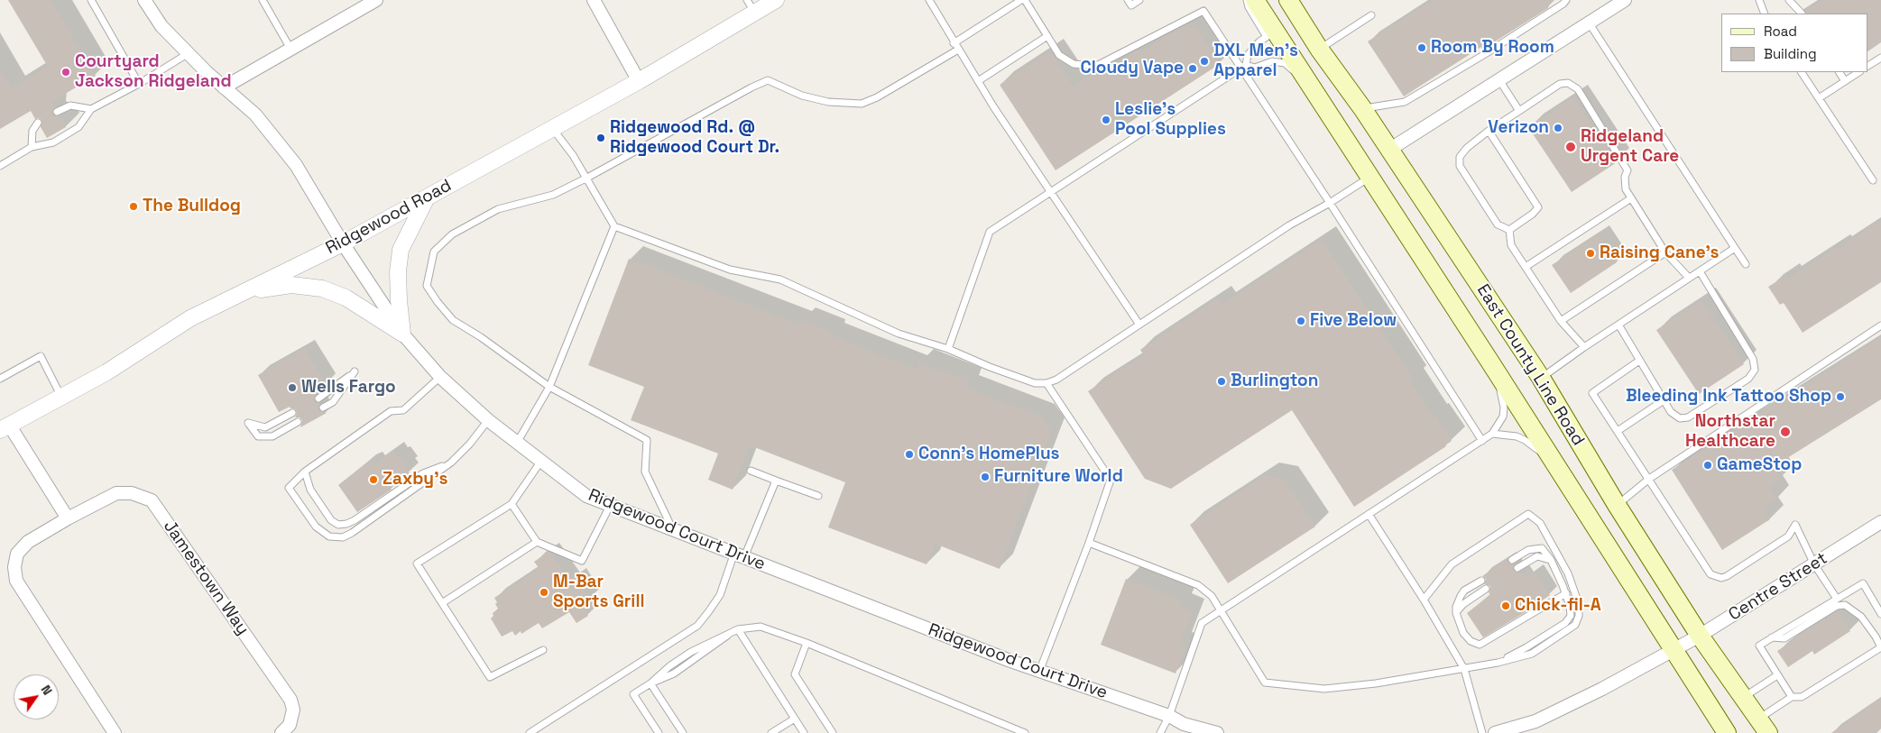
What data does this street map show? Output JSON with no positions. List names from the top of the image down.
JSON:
{
  "streets": {
    "main road": ["East County Line Road"],
    "street": [
      "Ridgewood Road",
      "Ridgewood Court Drive",
      "Jamestown Way",
      "Centre Street"
    ]
  },
  "crossings": [
    ["Ridgewood Road", "Ridgewood Court Drive"],
    ["East County Line Road", "Centre Street"]
  ],
  "places": [
    "Room By Room",
    "DXL Men's Apparel",
    "Cloudy Vape",
    "Courtyard Jackson Ridgeland",
    "Leslie’s Pool Supplies",
    "Verizon",
    "Ridgewood Rd. @ Ridgewood Court Dr.",
    "Ridgeland Urgent Care",
    "The Bulldog",
    "Raising Cane's",
    "Five Below",
    "Burlington",
    "Wells Fargo",
    "Bleeding Ink Tattoo Shop",
    "Northstar Healthcare",
    "Conn’s HomePlus",
    "GameStop",
    "Furniture World",
    "Zaxby's",
    "M-Bar Sports Grill",
    "Chick-fil-A"
  ],
  "legend": ["Road", "Building"],
  "north": "top right"
}
